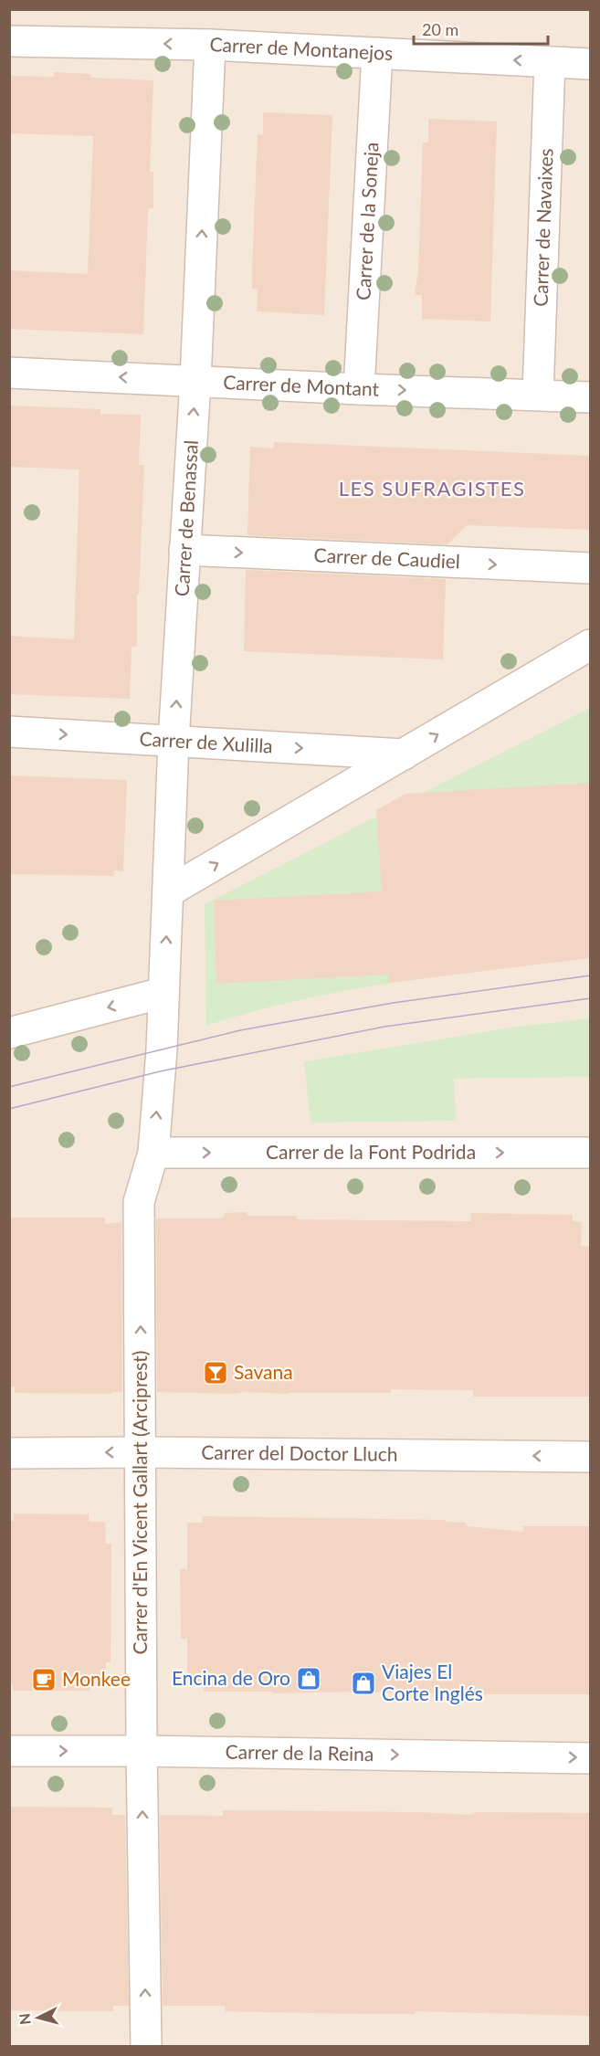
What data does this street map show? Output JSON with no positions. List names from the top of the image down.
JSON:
{
  "streets": {
    "street": [
      "Carrer de Montanejos",
      "Carrer de la Soneja",
      "Carrer de Navaixes",
      "Carrer de Montant",
      "Carrer de Benassal",
      "Carrer de Caudiel",
      "Carrer de Xulilla",
      "Carrer de la Font Podrida",
      "Carrer del Doctor Lluch",
      "Carrer d'En Vicent Gallart (Arciprest)",
      "Carrer de la Reina"
    ]
  },
  "crossings": [
    ["Carrer de Montanejos", "Carrer de la Soneja"],
    ["Carrer de Montanejos", "Carrer de Navaixes"],
    ["Carrer de Montanejos", "Carrer de Benassal"],
    ["Carrer de la Soneja", "Carrer de Montant"],
    ["Carrer de Navaixes", "Carrer de Montant"],
    ["Carrer de Montant", "Carrer de Benassal"],
    ["Carrer de Benassal", "Carrer de Caudiel"],
    ["Carrer de Benassal", "Carrer de Xulilla"],
    ["Carrer de Benassal", "Carrer d'En Vicent Gallart (Arciprest)"],
    ["Carrer de la Font Podrida", "Carrer d'En Vicent Gallart (Arciprest)"],
    ["Carrer del Doctor Lluch", "Carrer d'En Vicent Gallart (Arciprest)"],
    ["Carrer d'En Vicent Gallart (Arciprest)", "Carrer de la Reina"]
  ],
  "one_way": [
    "Carrer de Montanejos",
    "Carrer de Benassal",
    "Carrer de Caudiel",
    "Carrer de Xulilla",
    "Carrer de la Font Podrida",
    "Carrer del Doctor Lluch",
    "Carrer d'En Vicent Gallart (Arciprest)",
    "Carrer de la Reina"
  ],
  "districts": ["LES SUFRAGISTES"],
  "places": {
    "bar": ["Savana"],
    "shop": ["Encina de Oro", "Viajes El Corte Inglés"],
    "cafe": ["Monkee"]
  },
  "scale_bar": "20 m",
  "north": "left"
}
